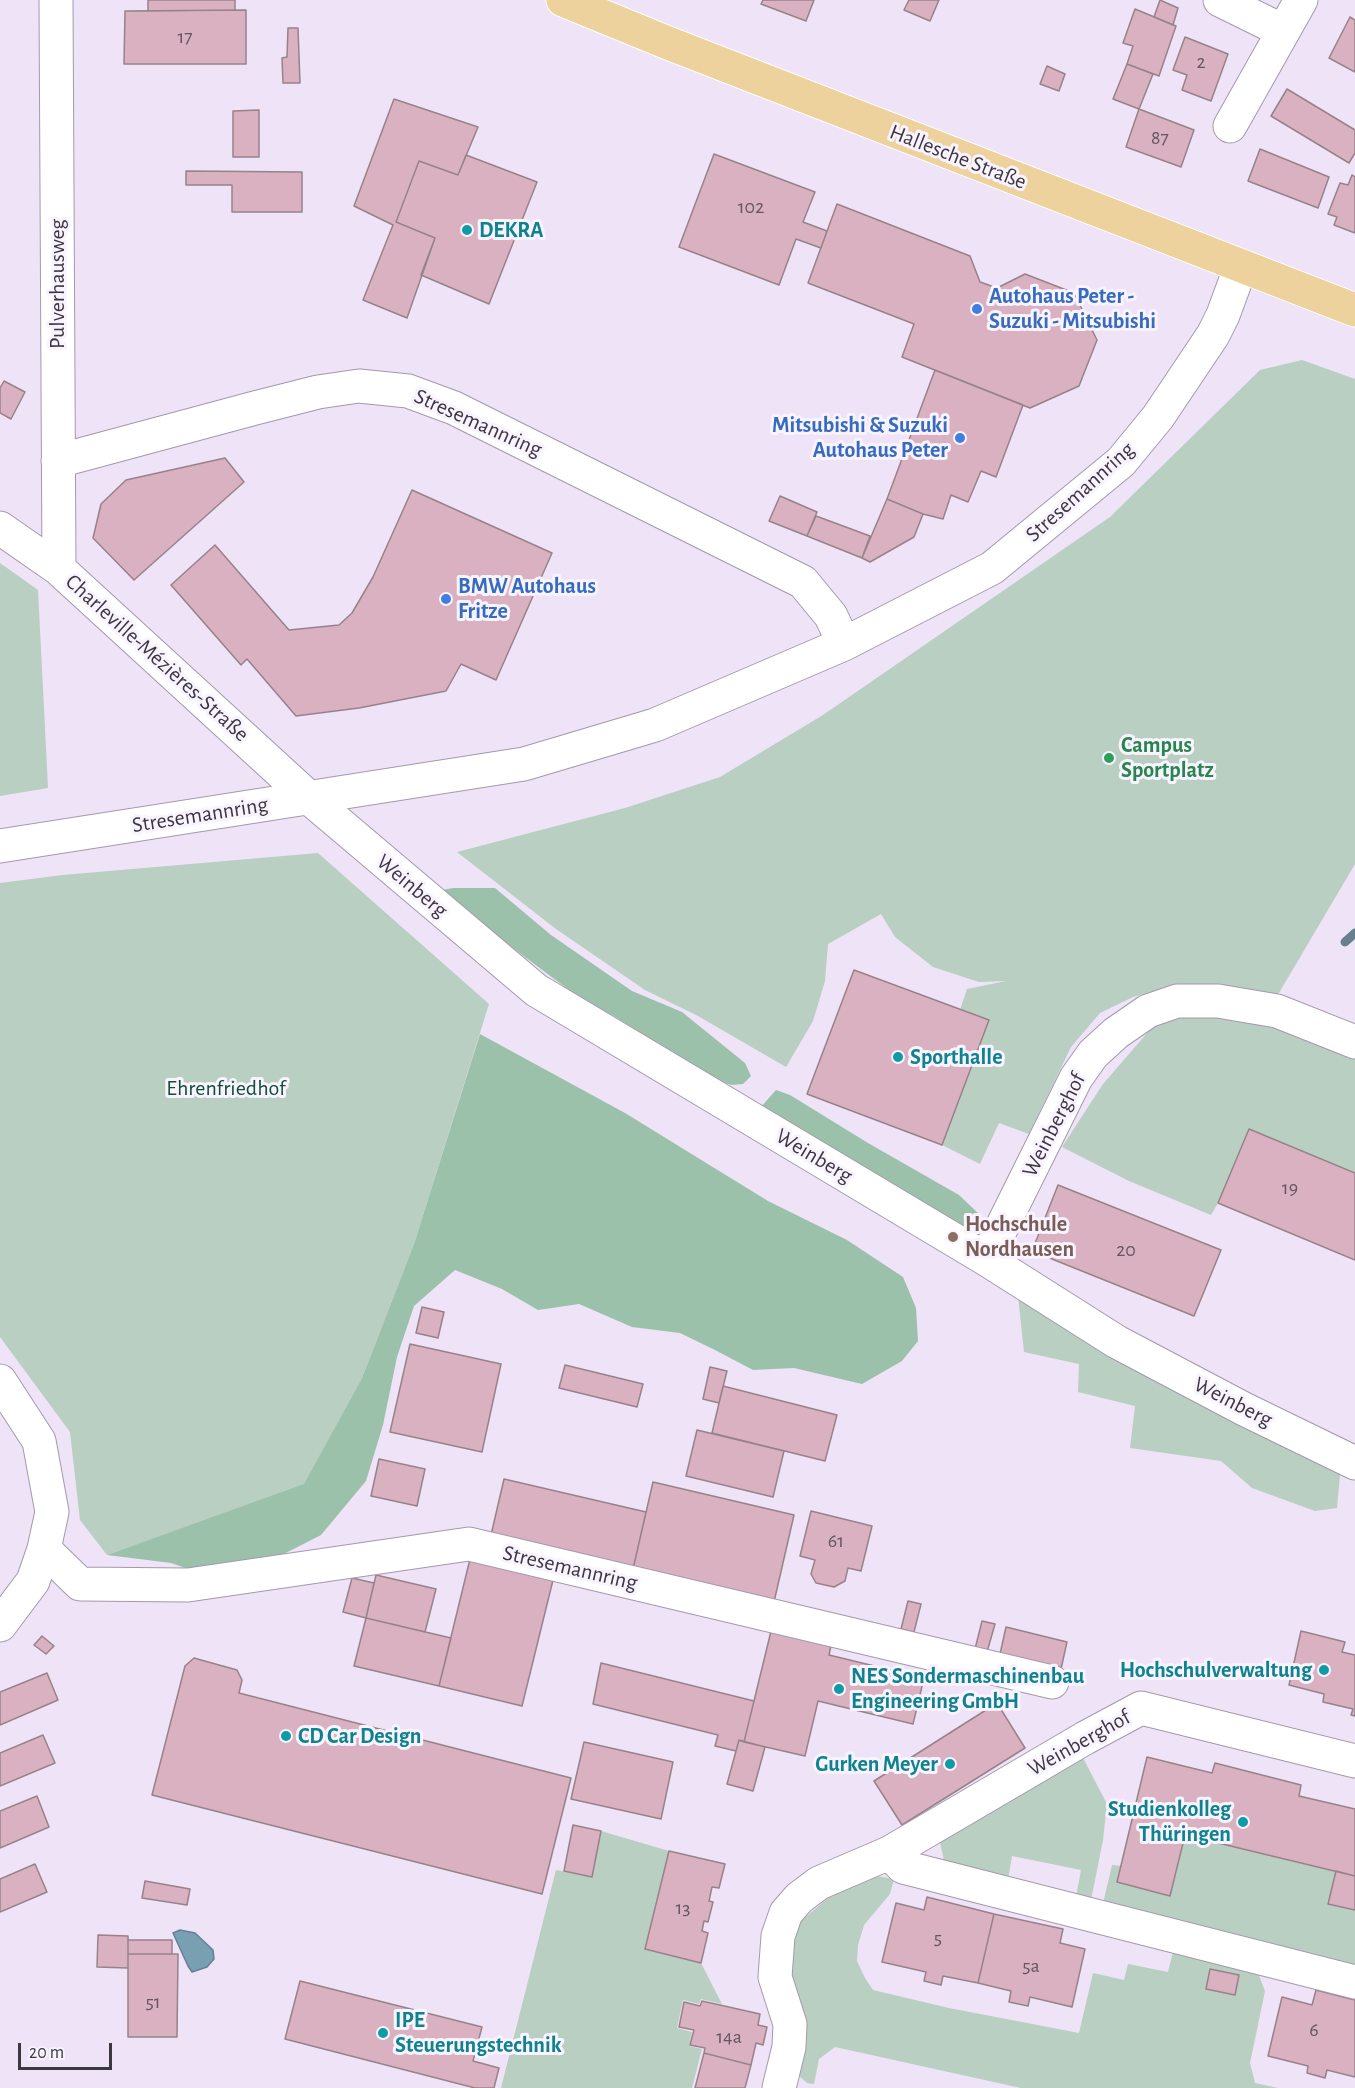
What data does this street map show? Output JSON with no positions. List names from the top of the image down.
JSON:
{
  "streets": {
    "main road": ["Hallesche Straße"],
    "street": [
      "Pulverhausweg",
      "Stresemannring",
      "Charleville-Mézières-Straße",
      "Weinberg",
      "Weinberghof"
    ]
  },
  "crossings": [
    ["Hallesche Straße", "Stresemannring"],
    ["Pulverhausweg", "Stresemannring"],
    ["Pulverhausweg", "Charleville-Mézières-Straße"],
    ["Stresemannring", "Charleville-Mézières-Straße"],
    ["Stresemannring", "Weinberg"],
    ["Charleville-Mézières-Straße", "Weinberg"],
    ["Weinberg", "Weinberghof"]
  ],
  "parks": ["Ehrenfriedhof"],
  "places": [
    "DEKRA",
    "Autohaus Peter - Suzuki - Mitsubishi",
    "Mitsubishi & Suzuki Autohaus Peter",
    "BMW Autohaus Fritze",
    "Campus Sportplatz",
    "Sporthalle",
    "Hochschule Nordhausen",
    "Hochschulverwaltung",
    "NES Sondermaschinenbau Engineering GmbH",
    "CD Car Design",
    "Gurken Meyer",
    "Studienkolleg Thüringen",
    "IPE Steuerungstechnik"
  ],
  "house_numbers": [
    "17",
    "2",
    "87",
    "102",
    "19",
    "20",
    "61",
    "13",
    "5",
    "5a",
    "51",
    "6",
    "14a"
  ],
  "scale_bar": "20 m"
}
